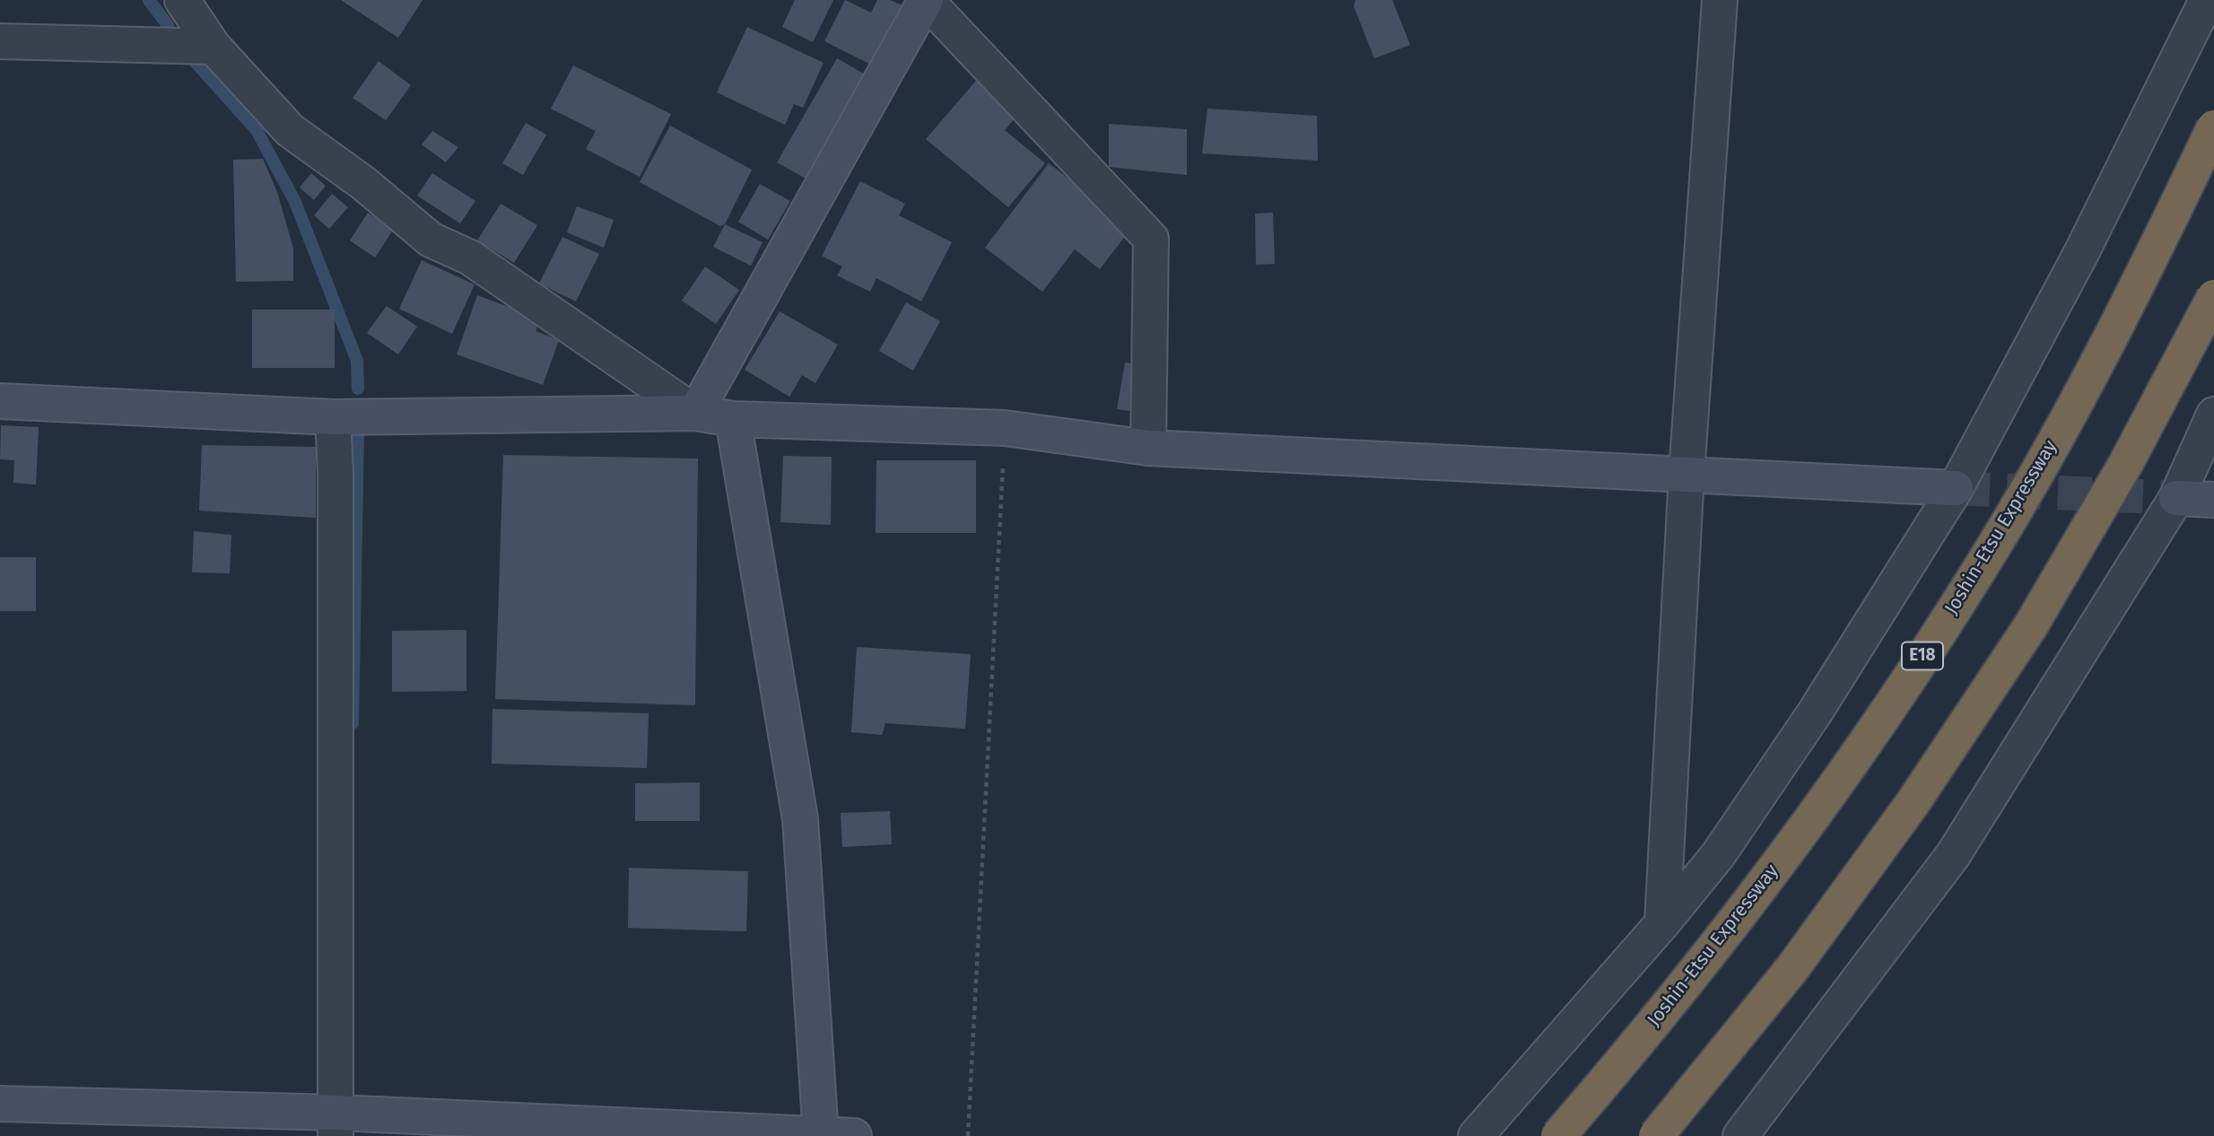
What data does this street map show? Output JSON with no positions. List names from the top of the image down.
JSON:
{
  "streets": {
    "highway": ["Joshin-Etsu Expressway", "E18"]
  }
}
